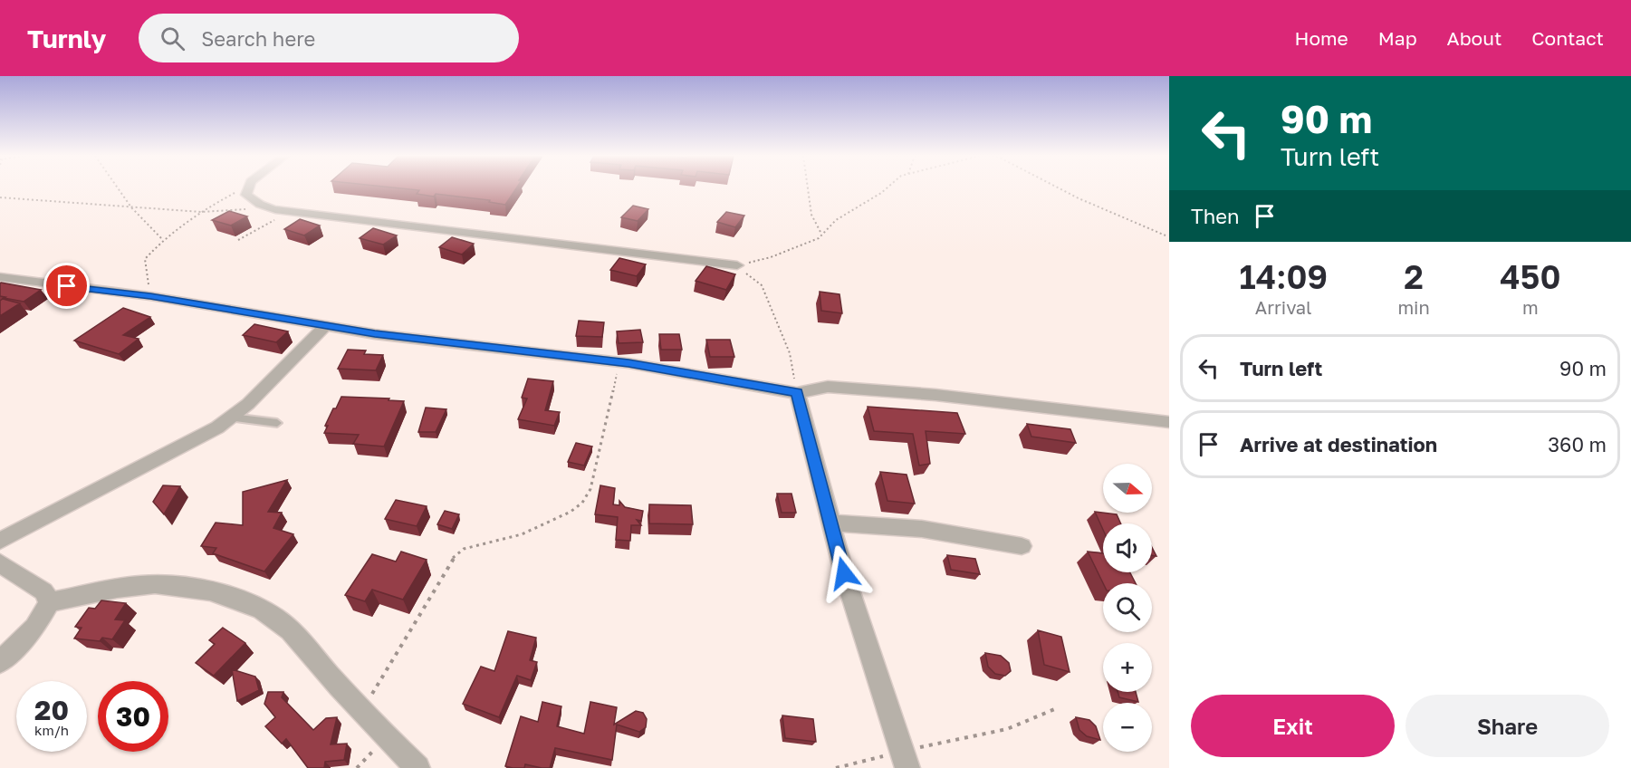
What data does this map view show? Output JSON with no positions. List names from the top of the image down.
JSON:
{
  "north": "right",
  "page": {
    "header": "Turnly",
    "search": "Search here",
    "nav": [
      "Home",
      "Map",
      "About",
      "Contact"
    ],
    "turn": ["90 m", "Turn left"],
    "then": "Then",
    "eta": [
      "14:09",
      "Arrival",
      "2",
      "min",
      "450",
      "m"
    ],
    "list": [
      {
        "name": "Turn left",
        "value": "90 m"
      },
      {
        "name": "Arrive at destination",
        "value": "360 m"
      }
    ],
    "map_buttons": ["+", "−"],
    "speed": "20 km/h",
    "limit": "30",
    "buttons": ["Exit", "Share"]
  }
}
